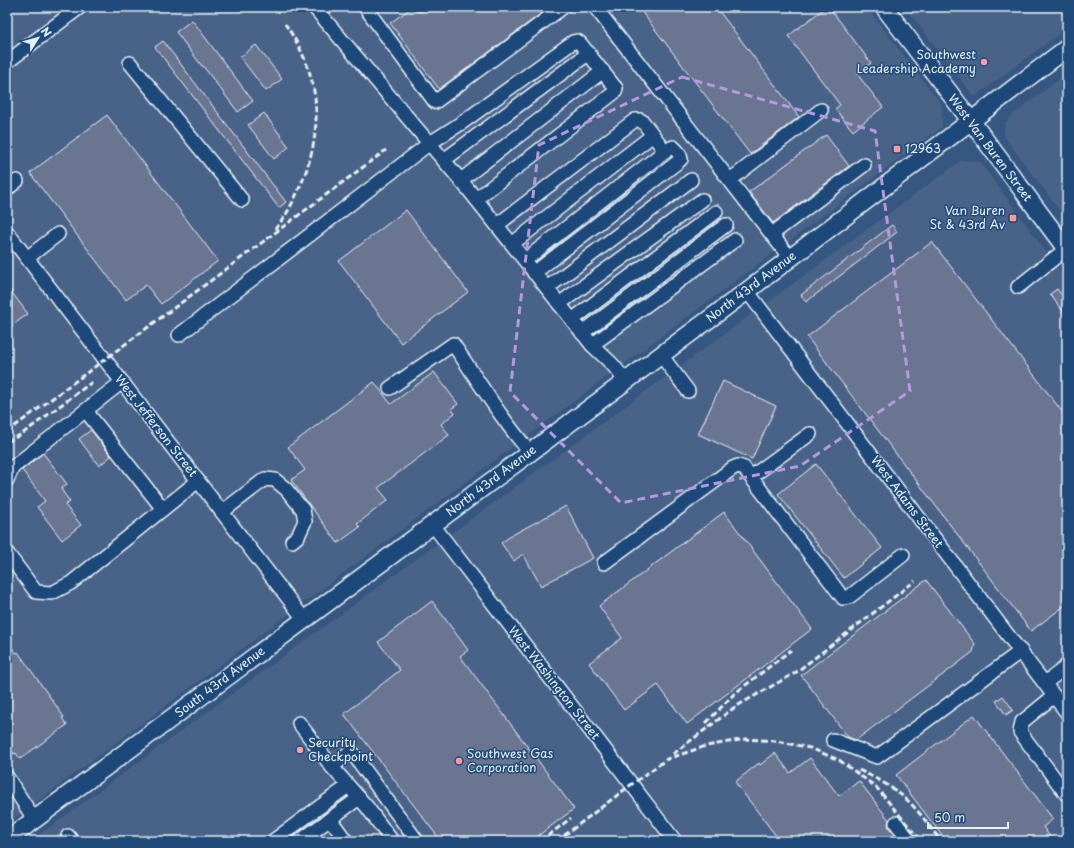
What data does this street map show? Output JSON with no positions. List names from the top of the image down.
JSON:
{
  "streets": {
    "main road": ["West Van Buren Street", "North 43rd Avenue", "South 43rd Avenue"],
    "street": ["West Jefferson Street", "West Adams Street", "West Washington Street"]
  },
  "crossings": [
    ["West Van Buren Street", "North 43rd Avenue"],
    ["North 43rd Avenue", "West Adams Street"],
    ["North 43rd Avenue", "South 43rd Avenue"],
    ["North 43rd Avenue", "West Washington Street"],
    ["West Jefferson Street", "South 43rd Avenue"],
    ["South 43rd Avenue", "West Washington Street"]
  ],
  "places": {
    "other": ["Southwest Leadership Academy", "Security Checkpoint", "Southwest Gas Corporation"],
    "transit": ["12963", "Van Buren St & 43rd Av"]
  },
  "scale_bar": "50 m",
  "north": "top right"
}
